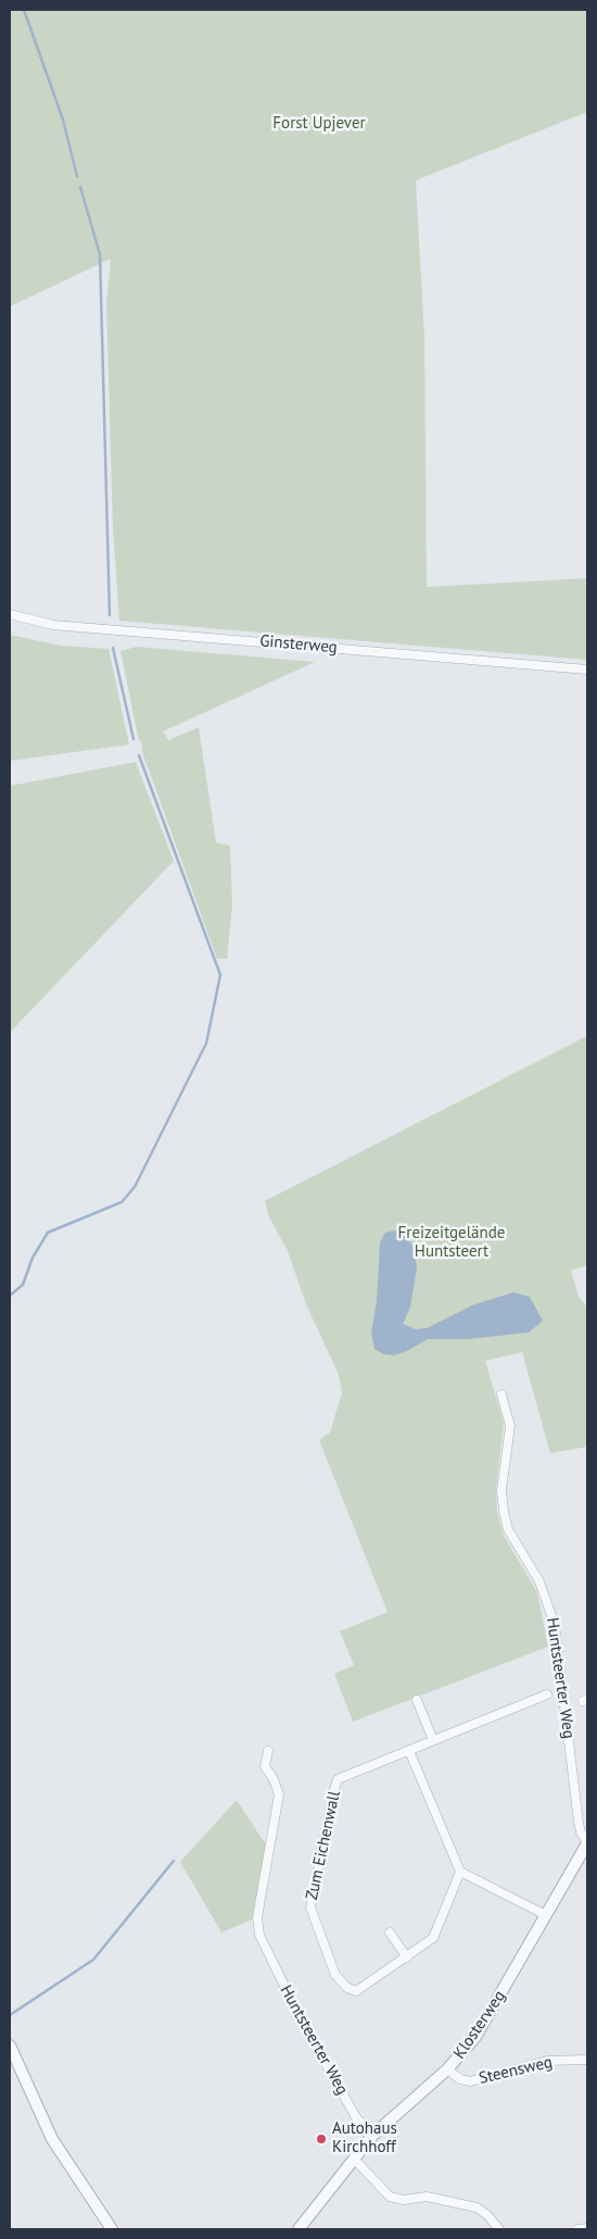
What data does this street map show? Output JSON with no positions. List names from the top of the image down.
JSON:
{
  "streets": {
    "street": [
      "Ginsterweg",
      "Huntsteerter Weg",
      "Zum Eichenwall",
      "Klosterweg",
      "Steensweg"
    ]
  },
  "crossings": [
    ["Huntsteerter Weg", "Klosterweg"],
    ["Klosterweg", "Steensweg"]
  ],
  "parks": ["Forst Upjever", "Freizeitgelände Huntsteert"],
  "places": ["Autohaus Kirchhoff"]
}
